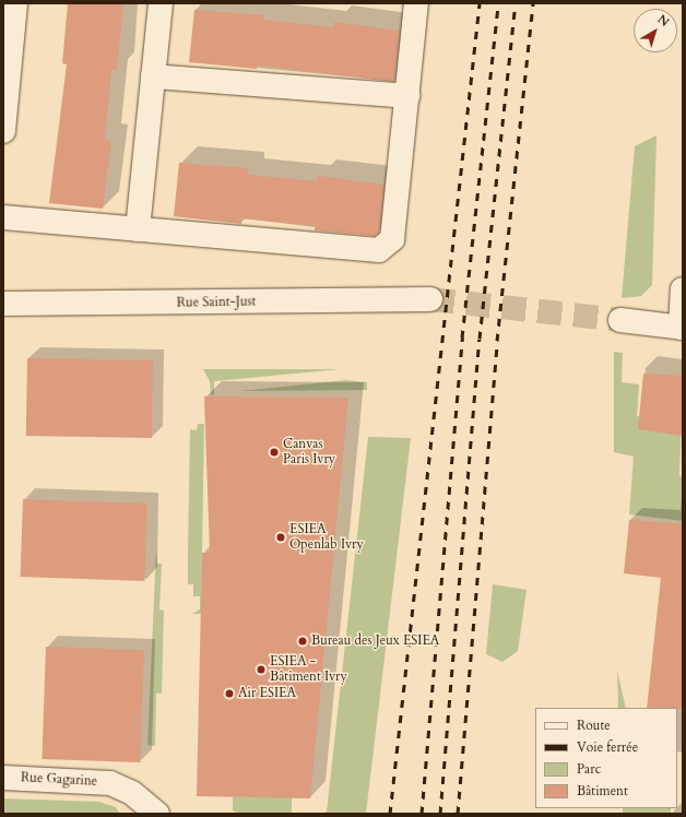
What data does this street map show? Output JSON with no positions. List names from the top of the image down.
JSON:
{
  "streets": {
    "street": ["Rue Saint-Just", "Rue Gagarine"]
  },
  "places": [
    "Canvas Paris Ivry",
    "ESIEA Openlab Ivry",
    "Bureau des Jeux ESIEA",
    "ESIEA - Bâtiment Ivry",
    "Air ESIEA"
  ],
  "legend": [
    "Route",
    "Voie ferrée",
    "Parc",
    "Bâtiment"
  ],
  "north": "top right"
}
